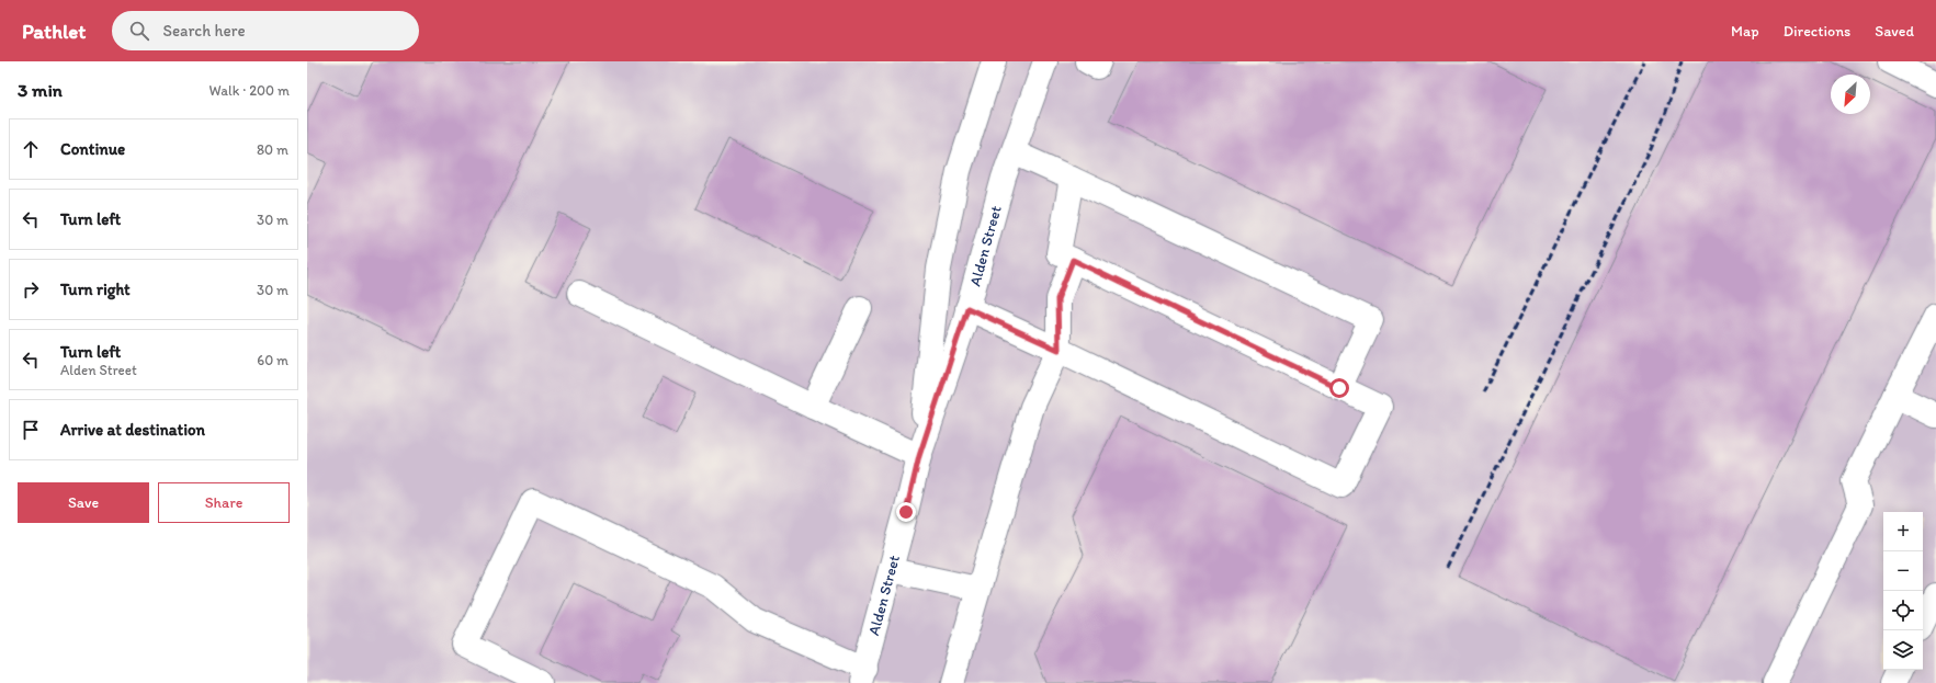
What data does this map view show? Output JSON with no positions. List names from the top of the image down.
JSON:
{
  "streets": {
    "street": ["Alden Street"]
  },
  "north": "bottom left",
  "page": {
    "header": "Pathlet",
    "search": "Search here",
    "nav": ["Map", "Directions", "Saved"],
    "heading": ["3 min", "Walk · 200 m"],
    "list": [
      ["Continue", "80 m"],
      ["Turn left", "30 m"],
      ["Turn right", "30 m"],
      ["Turn left", "Alden Street", "60 m"],
      "Arrive at destination"
    ],
    "buttons": ["Save", "Share"],
    "map_buttons": ["+", "−"]
  }
}
